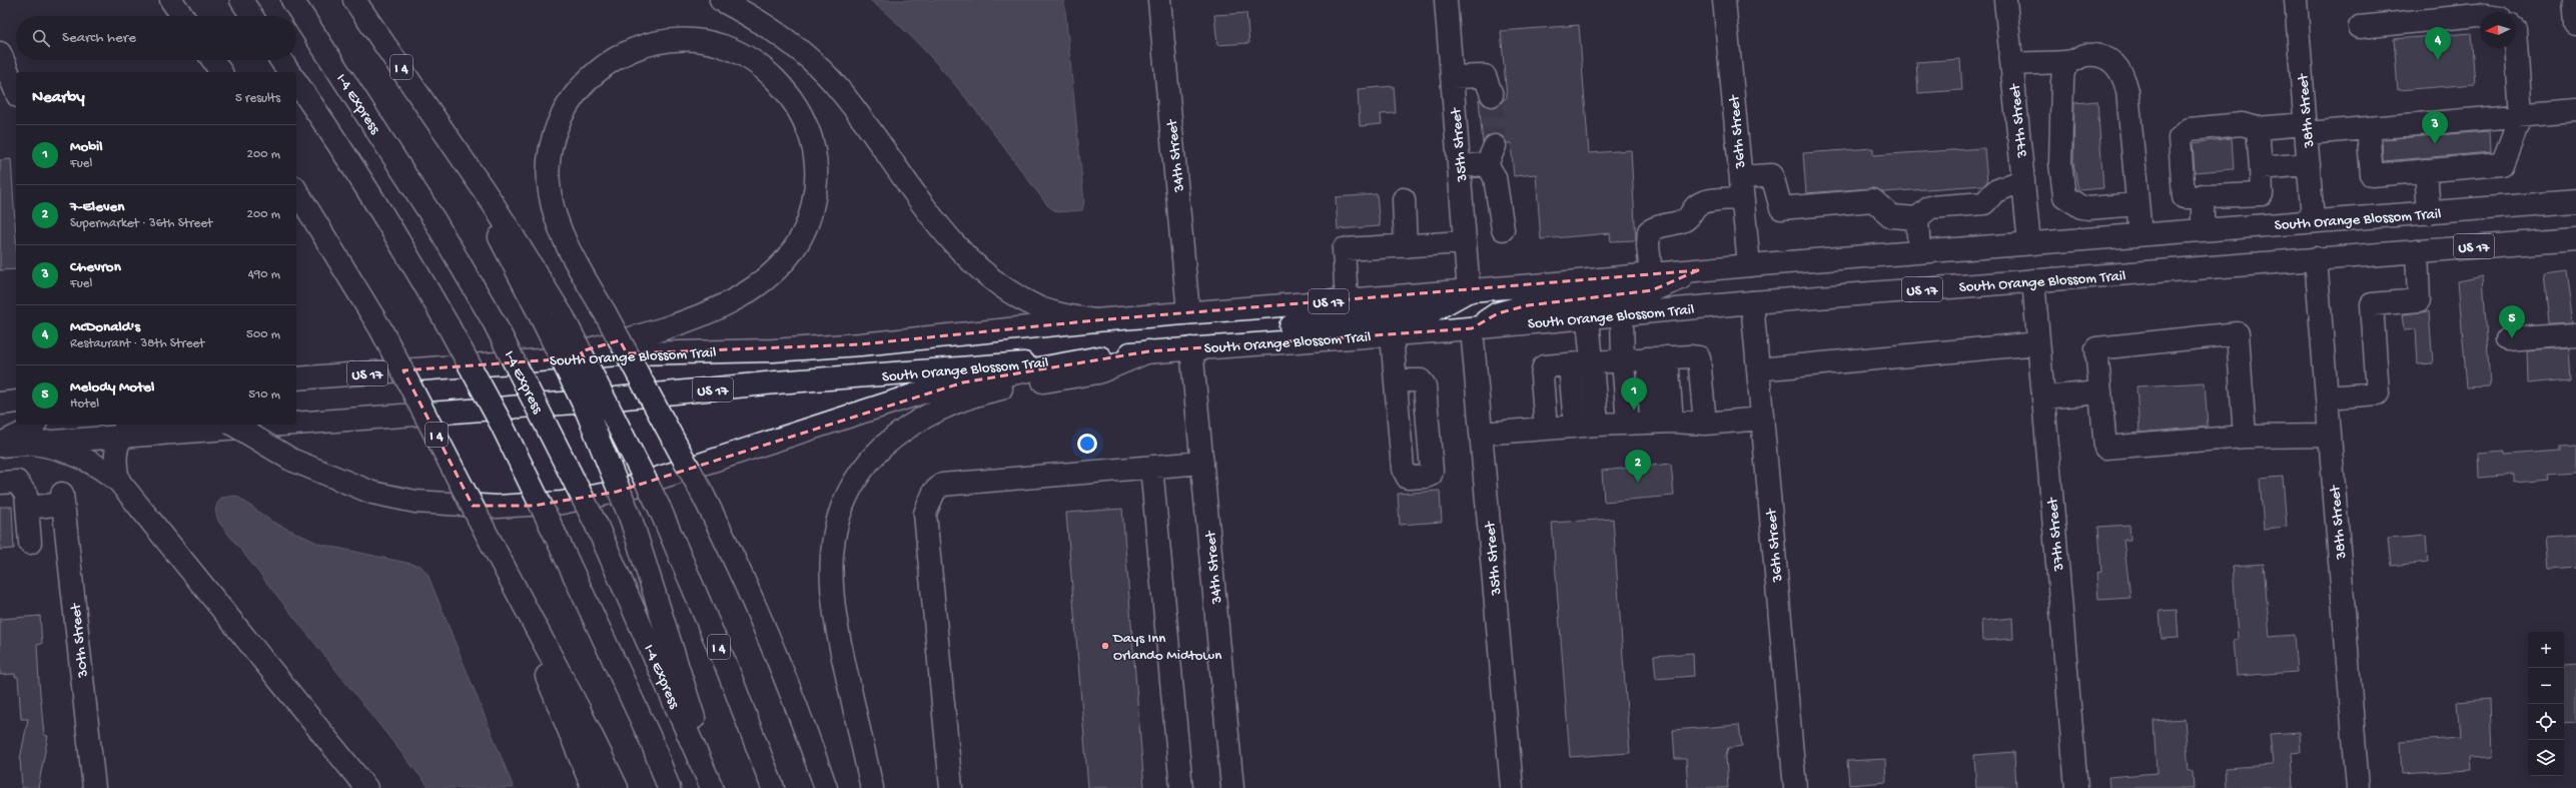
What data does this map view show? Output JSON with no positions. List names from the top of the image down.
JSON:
{
  "streets": {
    "main road": [
      "I 4",
      "I-4 Express",
      "38th Street",
      "37th Street",
      "36th Street",
      "35th Street",
      "34th Street",
      "South Orange Blossom Trail",
      "US 17",
      "30th Street"
    ]
  },
  "crossings": [
    ["38th Street", "South Orange Blossom Trail"],
    ["37th Street", "South Orange Blossom Trail"],
    ["36th Street", "South Orange Blossom Trail"],
    ["35th Street", "South Orange Blossom Trail"],
    ["34th Street", "South Orange Blossom Trail"]
  ],
  "places": ["Days Inn Orlando Midtown"],
  "north": "left",
  "page": {
    "search": "Search here",
    "pins": [
      "4",
      "3",
      "5",
      "1",
      "2"
    ],
    "heading": ["Nearby", "5 results"],
    "list": [
      {
        "mark": "1",
        "name": "Mobil",
        "note": "Fuel",
        "value": "200 m"
      },
      {
        "mark": "2",
        "name": "7-Eleven",
        "note": "Supermarket · 36th Street",
        "value": "200 m"
      },
      {
        "mark": "3",
        "name": "Chevron",
        "note": "Fuel",
        "value": "490 m"
      },
      {
        "mark": "4",
        "name": "McDonald's",
        "note": "Restaurant · 38th Street",
        "value": "500 m"
      },
      {
        "mark": "5",
        "name": "Melody Motel",
        "note": "Hotel",
        "value": "510 m"
      }
    ],
    "map_buttons": ["+", "−"]
  }
}
